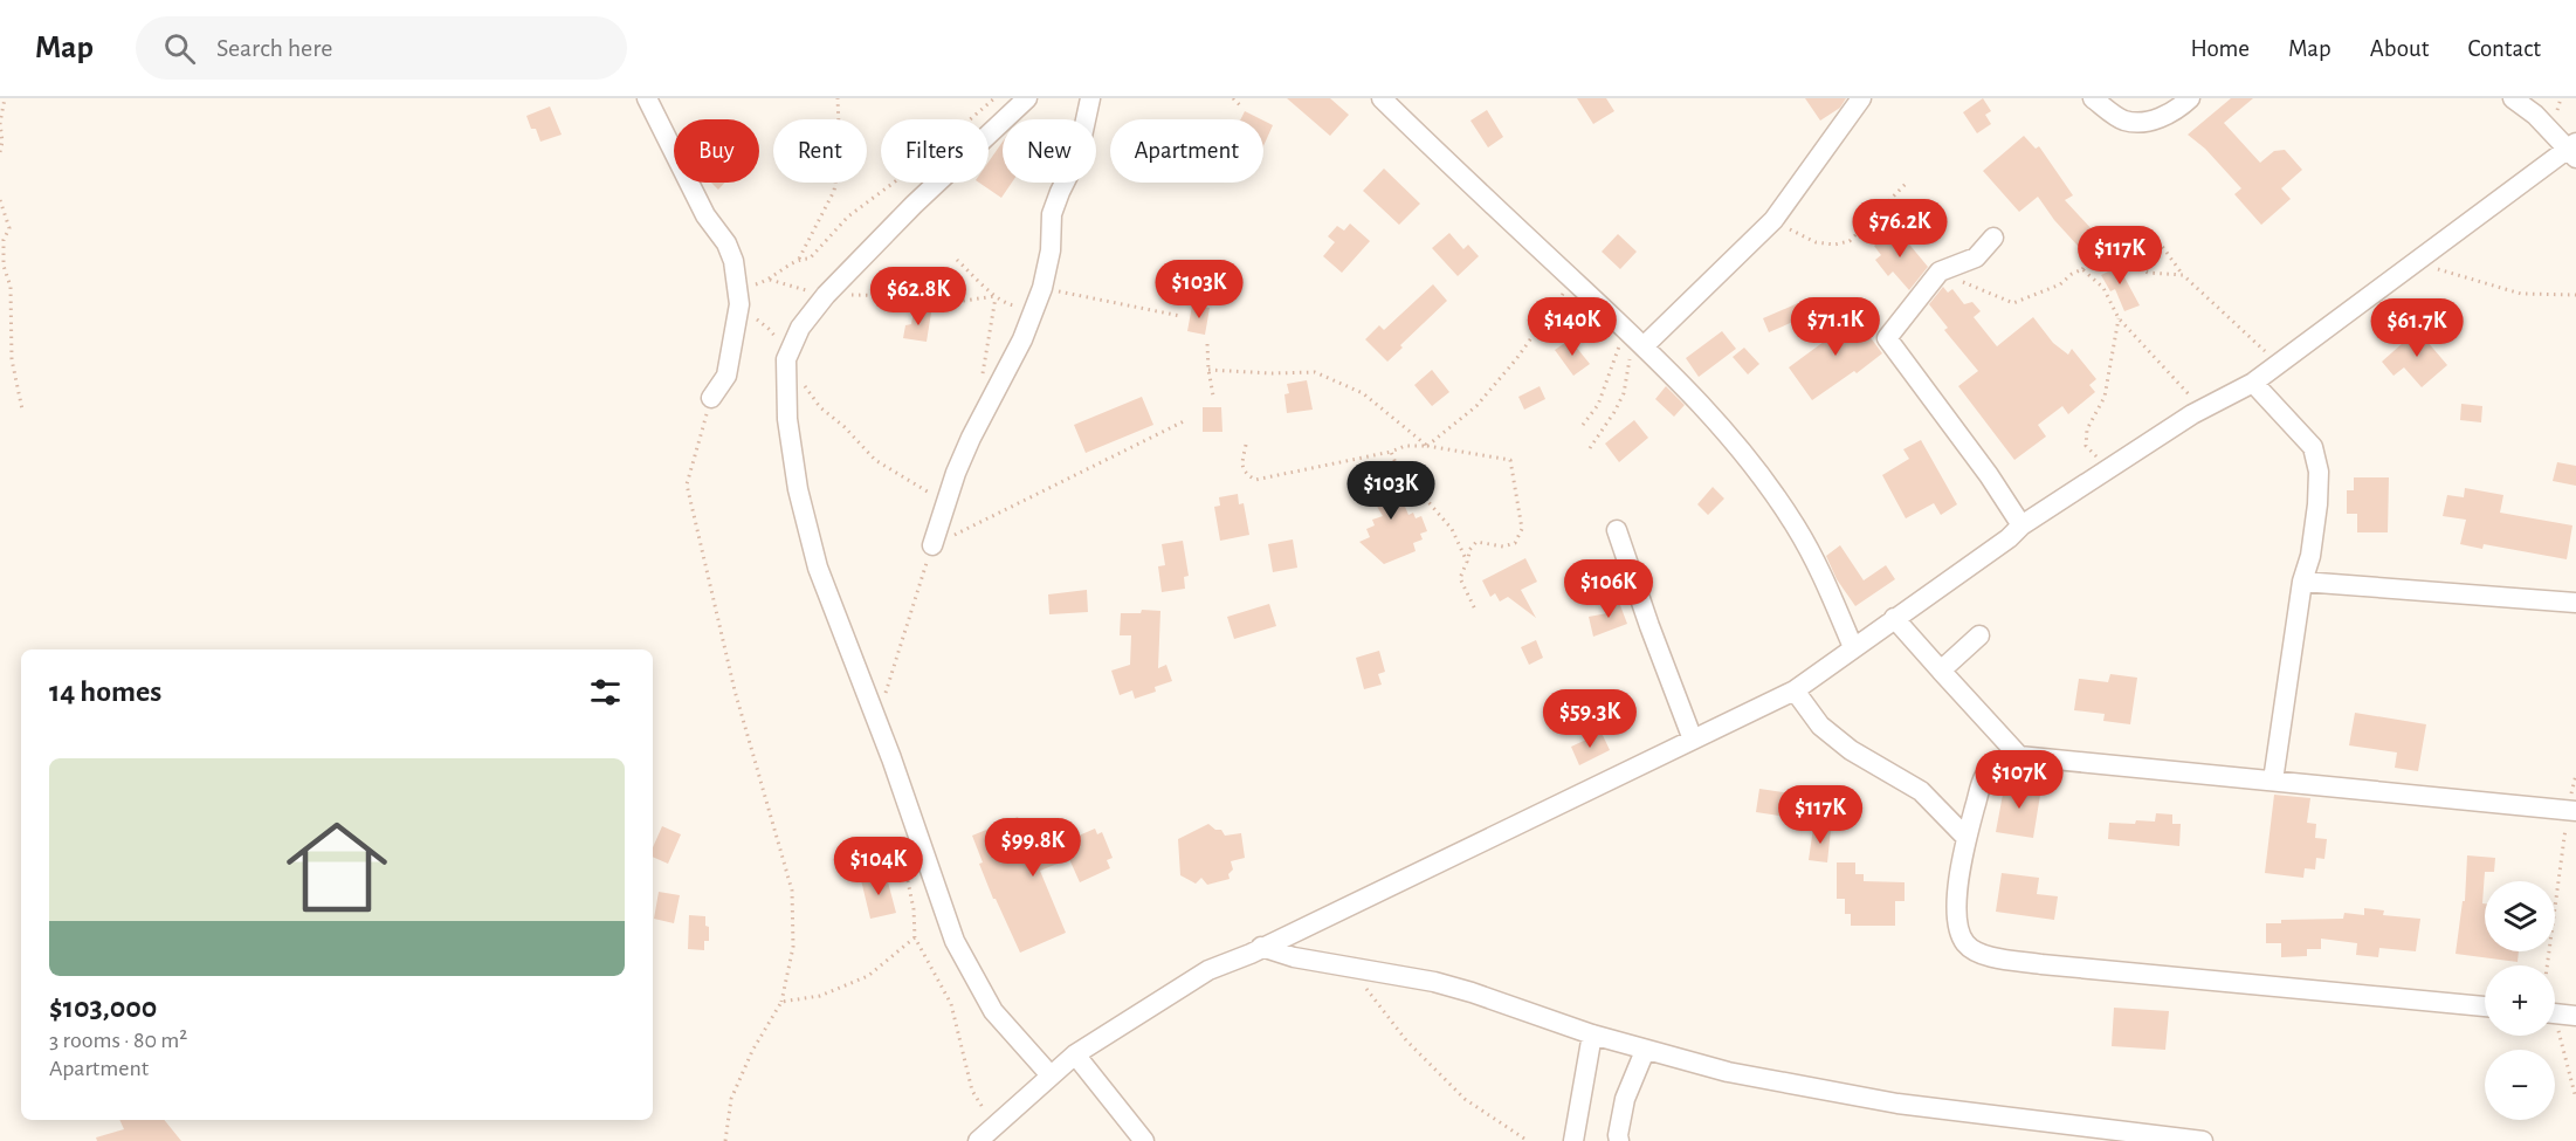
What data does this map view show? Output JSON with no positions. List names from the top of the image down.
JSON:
{
  "page": {
    "header": "Map",
    "search": "Search here",
    "nav": [
      "Home",
      "Map",
      "About",
      "Contact"
    ],
    "chip": [
      "Buy",
      "Rent",
      "Filters",
      "New",
      "Apartment"
    ],
    "price": [
      "$76.2K",
      "$117K",
      "$103K",
      "$62.8K",
      "$140K",
      "$71.1K",
      "$61.7K",
      "$103K",
      "$106K",
      "$59.3K",
      "$107K",
      "$117K",
      "$99.8K",
      "$104K"
    ],
    "heading": "14 homes",
    "list": [
      {
        "name": "$103,000",
        "note": "3 rooms · 80 m² · Apartment"
      }
    ],
    "map_buttons": ["+", "−"]
  }
}
